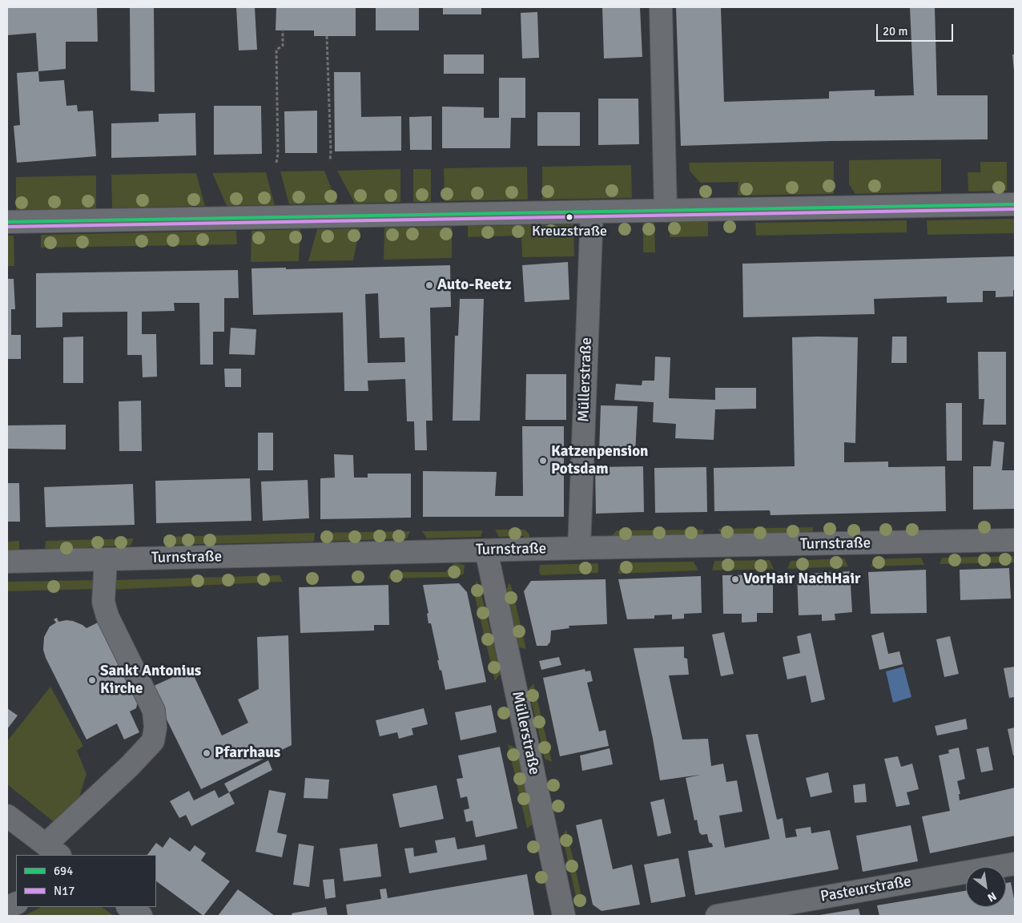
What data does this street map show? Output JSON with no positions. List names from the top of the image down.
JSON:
{
  "streets": {
    "street": ["Müllerstraße", "Turnstraße", "Pasteurstraße"]
  },
  "crossings": [
    ["Müllerstraße", "Turnstraße"]
  ],
  "places": [
    "Kreuzstraße",
    "Auto-Reetz",
    "Katzenpension Potsdam",
    "VorHair NachHair",
    "Sankt Antonius Kirche",
    "Pfarrhaus"
  ],
  "lines": ["transit line 694", "transit line N17"],
  "legend": ["694", "N17"],
  "scale_bar": "20 m",
  "north": "bottom right"
}
